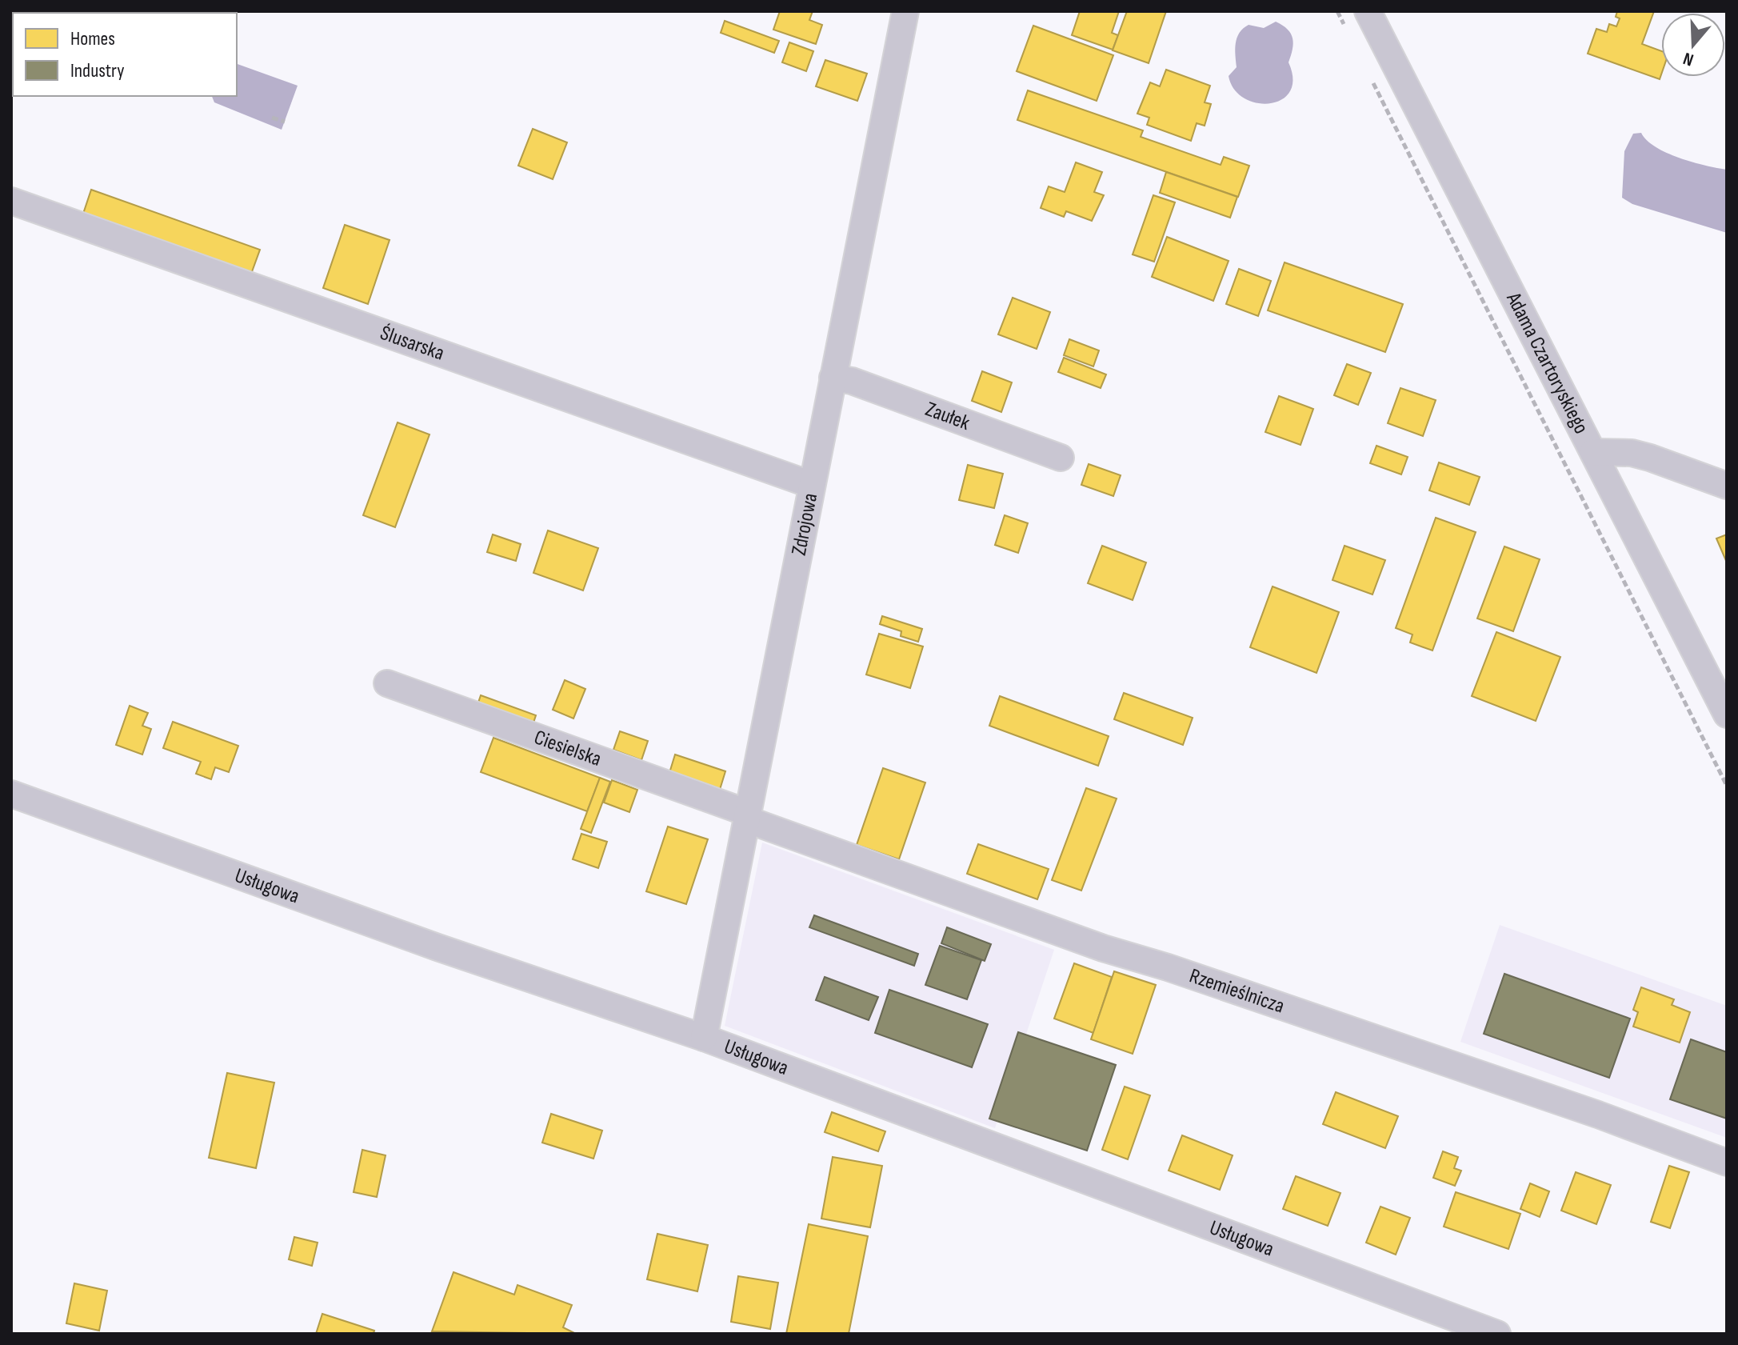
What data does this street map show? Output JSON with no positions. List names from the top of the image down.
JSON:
{
  "streets": {
    "street": [
      "Ślusarska",
      "Adama Czartoryskiego",
      "Zaułek",
      "Zdrojowa",
      "Ciesielska",
      "Usługowa",
      "Rzemieślnicza"
    ]
  },
  "crossings": [
    ["Ślusarska", "Zdrojowa"],
    ["Zaułek", "Zdrojowa"],
    ["Zdrojowa", "Ciesielska"],
    ["Zdrojowa", "Usługowa"],
    ["Zdrojowa", "Rzemieślnicza"],
    ["Ciesielska", "Rzemieślnicza"]
  ],
  "legend": ["Homes", "Industry"],
  "north": "bottom"
}
